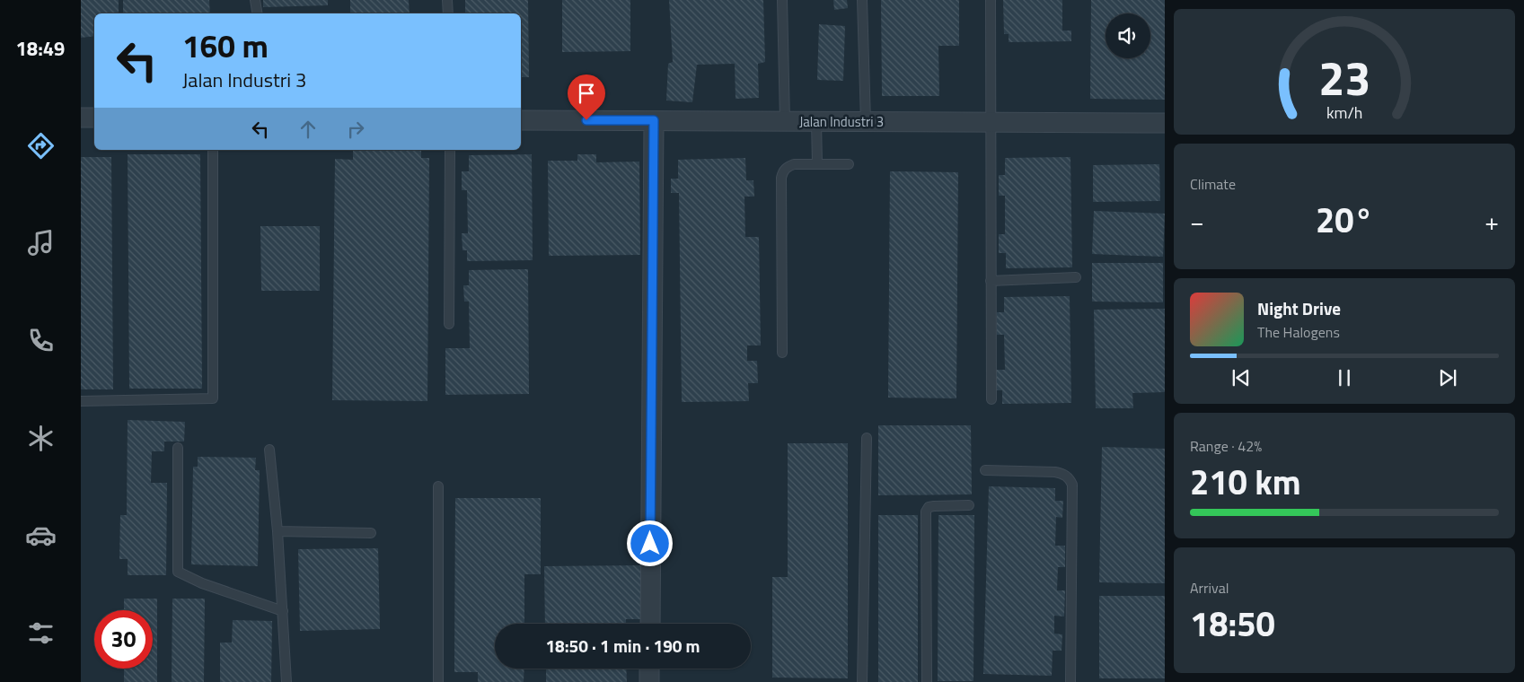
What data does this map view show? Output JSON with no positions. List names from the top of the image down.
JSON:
{
  "streets": {
    "street": ["Jalan Industri 3"]
  },
  "page": {
    "tabs": "18:49",
    "turn": ["160 m", "Jalan Industri 3"],
    "tile": [
      "Climate",
      ["Range · 42%", "210 km"],
      ["Arrival", "18:50"]
    ],
    "heat": ["−", "20°", "+"],
    "song": ["Night Drive", "The Halogens"],
    "limit": "30",
    "trip": "18:50 · 1 min · 190 m",
    "gauge": ["23", "km/h"]
  }
}
